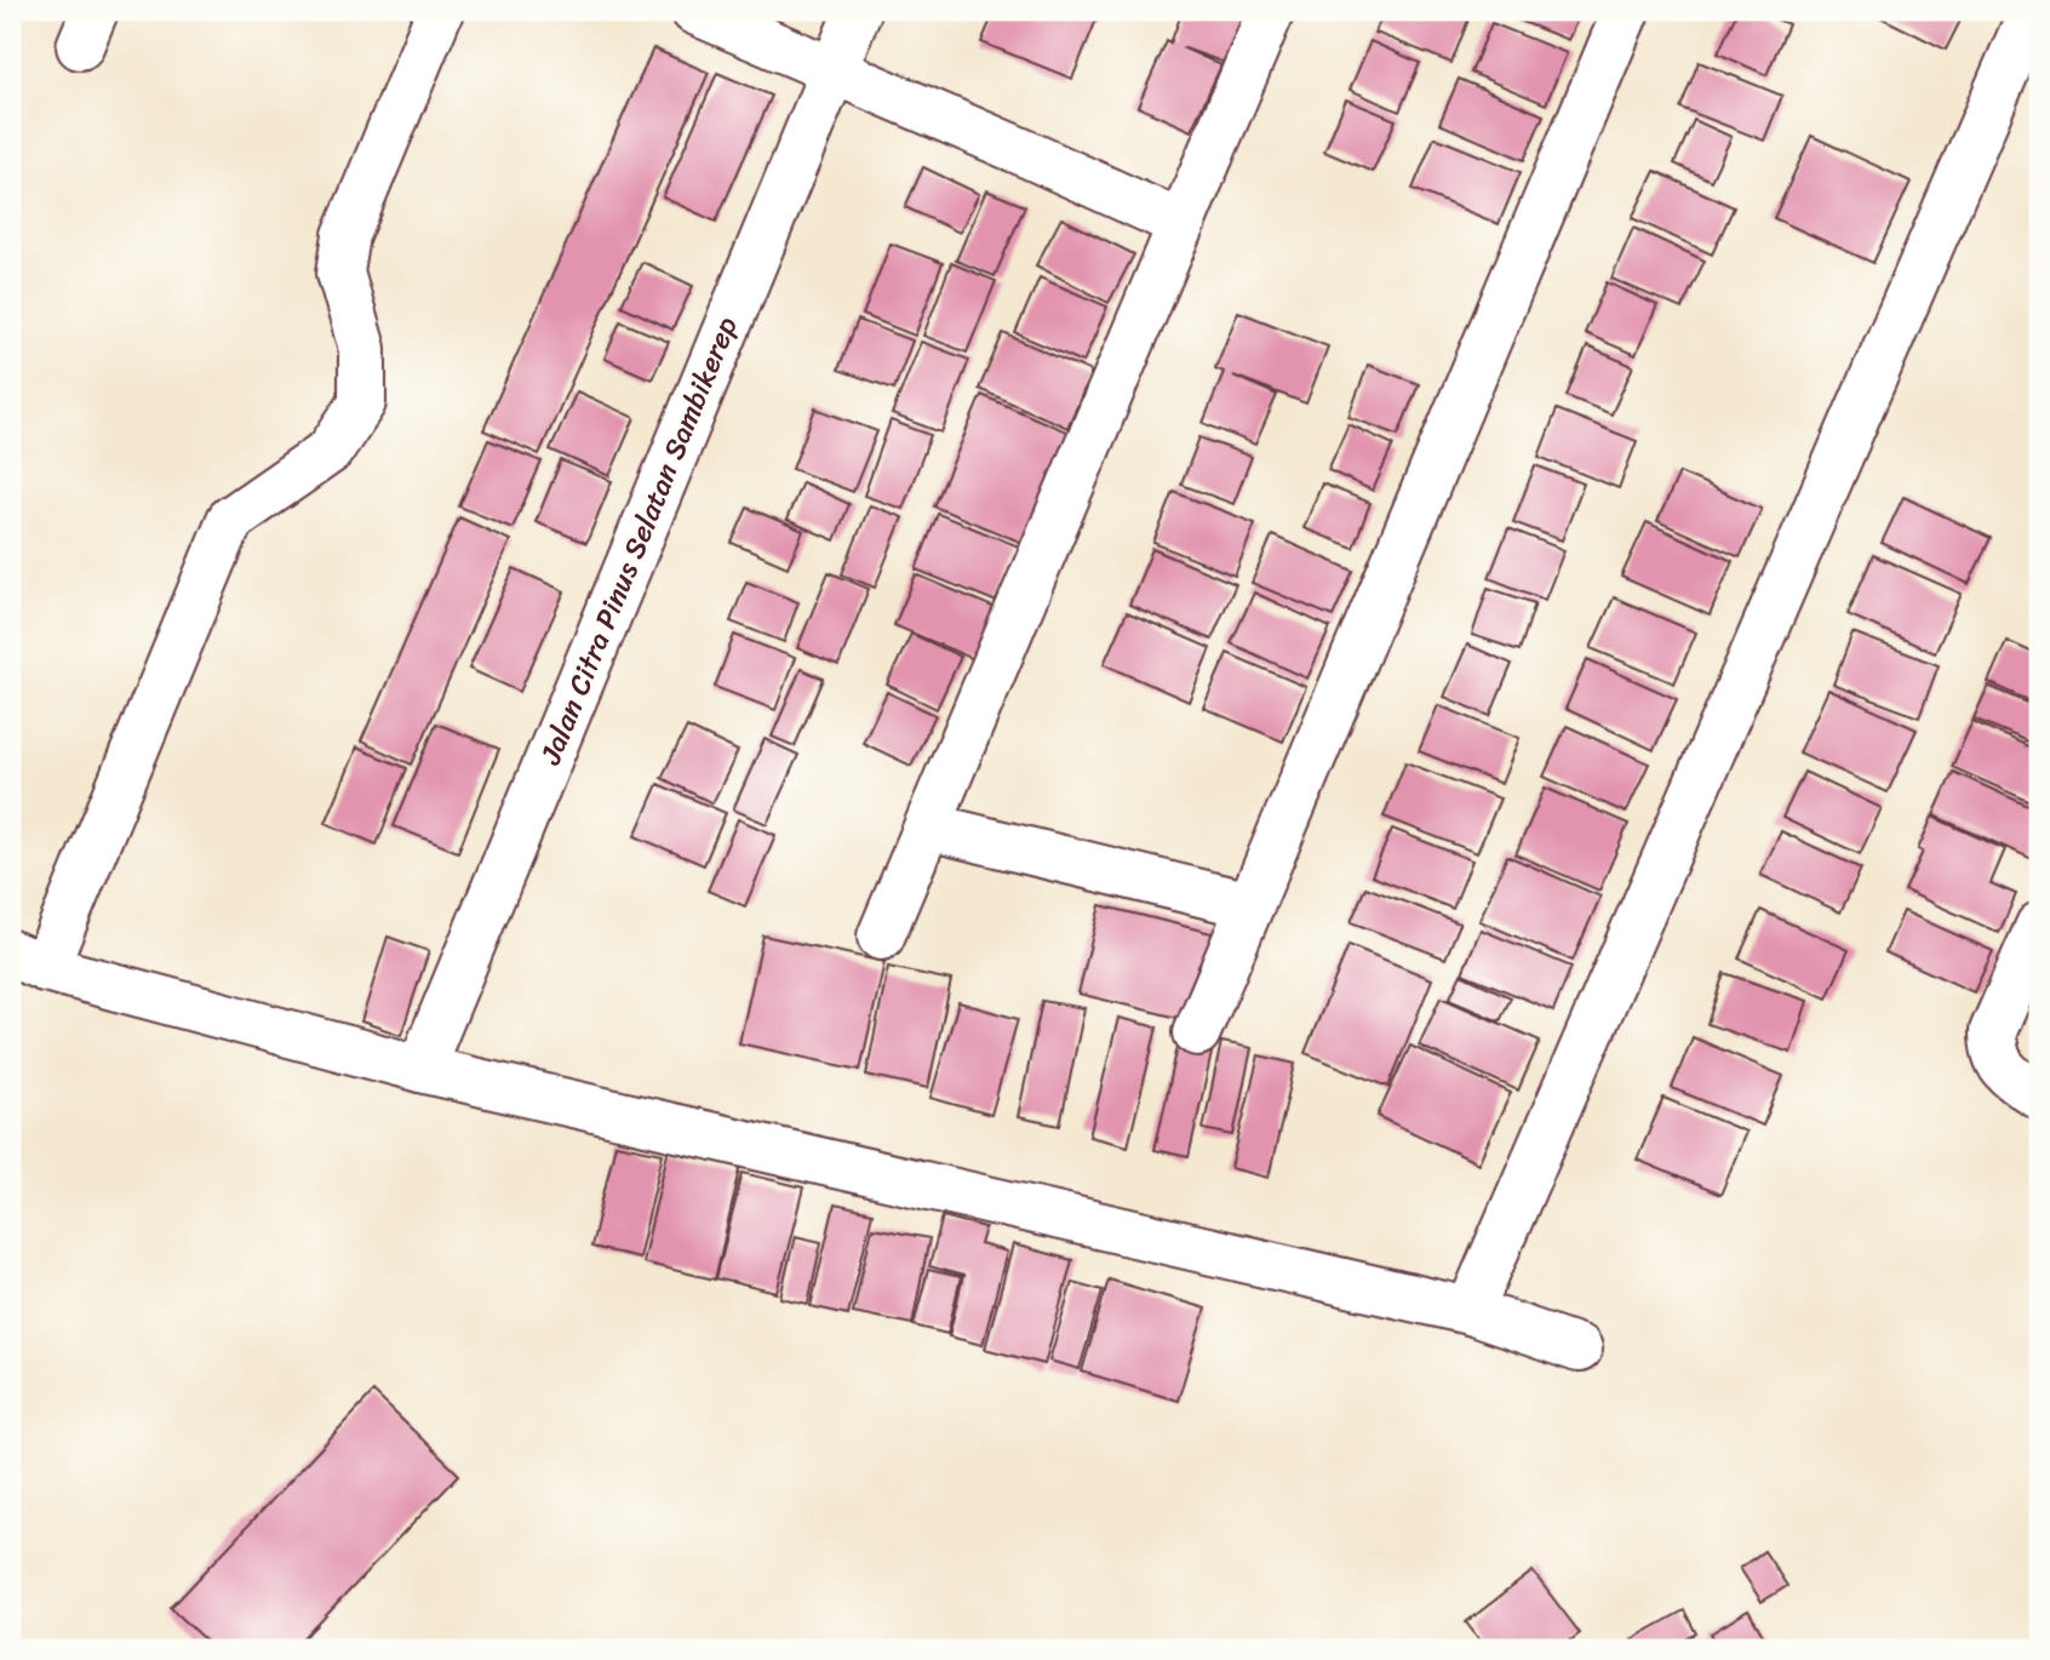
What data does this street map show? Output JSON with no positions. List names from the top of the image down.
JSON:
{
  "streets": {
    "street": ["Jalan Citra Pinus Selatan Sambikerep"]
  }
}
